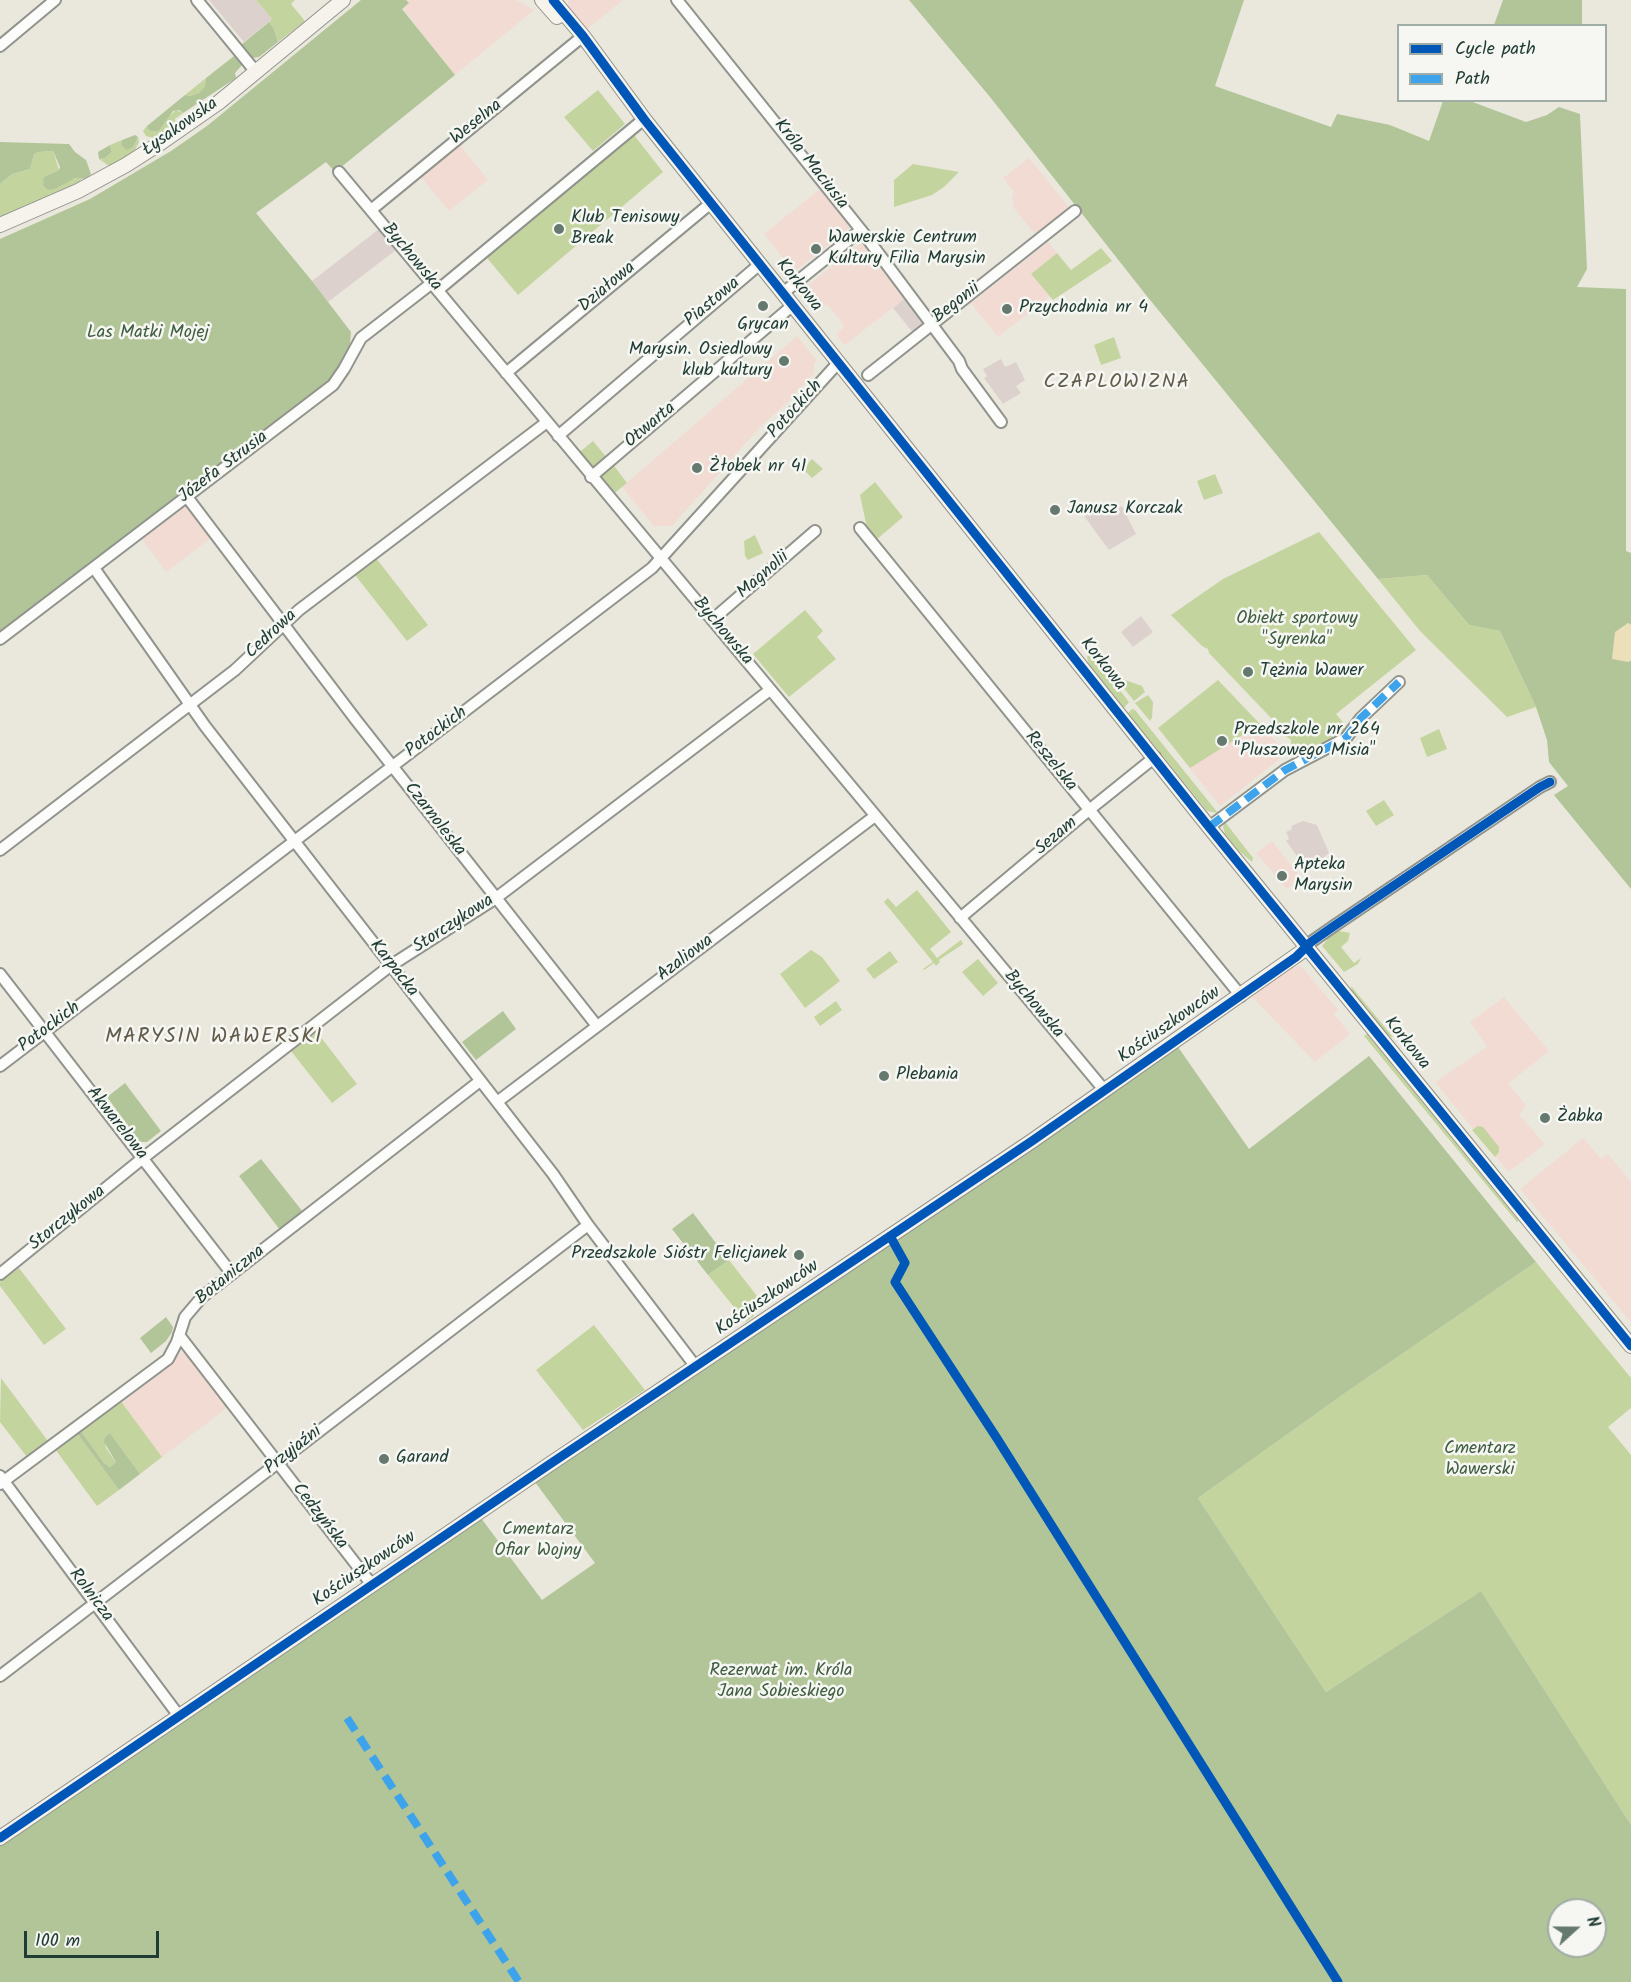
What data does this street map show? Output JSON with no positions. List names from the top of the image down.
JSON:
{
  "streets": {
    "street": [
      "Weselna",
      "Łysakowska",
      "Króla Maciusia",
      "Bychowska",
      "Korkowa",
      "Działowa",
      "Piastowa",
      "Begonii",
      "Potockich",
      "Otwarta",
      "Józefa Strusia",
      "Magnolii",
      "Cedrowa",
      "Reszelska",
      "Czarnoleska",
      "Sezam",
      "Storczykowa",
      "Azaliowa",
      "Karpacka",
      "Kościuszkowców",
      "Akwarelowa",
      "Botaniczna",
      "Przyjaźni",
      "Cedzyńska",
      "Rolnicza"
    ]
  },
  "crossings": [
    ["Weselna", "Bychowska"],
    ["Weselna", "Korkowa"],
    ["Króla Maciusia", "Begonii"],
    ["Bychowska", "Działowa"],
    ["Bychowska", "Piastowa"],
    ["Bychowska", "Potockich"],
    ["Bychowska", "Otwarta"],
    ["Bychowska", "Józefa Strusia"],
    ["Bychowska", "Magnolii"],
    ["Bychowska", "Cedrowa"],
    ["Bychowska", "Sezam"],
    ["Bychowska", "Storczykowa"],
    ["Bychowska", "Azaliowa"],
    ["Bychowska", "Kościuszkowców"],
    ["Korkowa", "Działowa"],
    ["Korkowa", "Piastowa"],
    ["Korkowa", "Potockich"],
    ["Korkowa", "Otwarta"],
    ["Korkowa", "Józefa Strusia"],
    ["Korkowa", "Sezam"],
    ["Korkowa", "Kościuszkowców"],
    ["Potockich", "Czarnoleska"],
    ["Potockich", "Karpacka"],
    ["Potockich", "Akwarelowa"],
    ["Józefa Strusia", "Czarnoleska"],
    ["Józefa Strusia", "Karpacka"],
    ["Cedrowa", "Czarnoleska"],
    ["Cedrowa", "Karpacka"],
    ["Reszelska", "Sezam"],
    ["Reszelska", "Kościuszkowców"],
    ["Czarnoleska", "Storczykowa"],
    ["Czarnoleska", "Azaliowa"],
    ["Storczykowa", "Karpacka"],
    ["Storczykowa", "Akwarelowa"],
    ["Azaliowa", "Karpacka"],
    ["Karpacka", "Kościuszkowców"],
    ["Karpacka", "Botaniczna"],
    ["Karpacka", "Przyjaźni"],
    ["Kościuszkowców", "Cedzyńska"],
    ["Kościuszkowców", "Rolnicza"],
    ["Akwarelowa", "Botaniczna"],
    ["Botaniczna", "Cedzyńska"],
    ["Botaniczna", "Rolnicza"],
    ["Przyjaźni", "Cedzyńska"],
    ["Przyjaźni", "Rolnicza"]
  ],
  "districts": ["CZAPLOWIZNA", "MARYSIN WAWERSKI"],
  "parks": [
    "Las Matki Mojej",
    "Obiekt sportowy \"Syrenka\"",
    "Cmentarz Wawerski",
    "Cmentarz Ofiar Wojny",
    "Rezerwat im. Króla Jana Sobieskiego"
  ],
  "places": [
    "Klub Tenisowy Break",
    "Wawerskie Centrum Kultury Filia Marysin",
    "Grycan",
    "Przychodnia nr 4",
    "Marysin. Osiedlowy klub kultury",
    "Żłobek nr 41",
    "Janusz Korczak",
    "Tężnia Wawer",
    "Przedszkole nr 264 \"Pluszowego Misia\"",
    "Apteka Marysin",
    "Plebania",
    "Żabka",
    "Przedszkole Sióstr Felicjanek",
    "Garand"
  ],
  "legend": ["Cycle path", "Path"],
  "scale_bar": "100 m",
  "north": "right"
}
